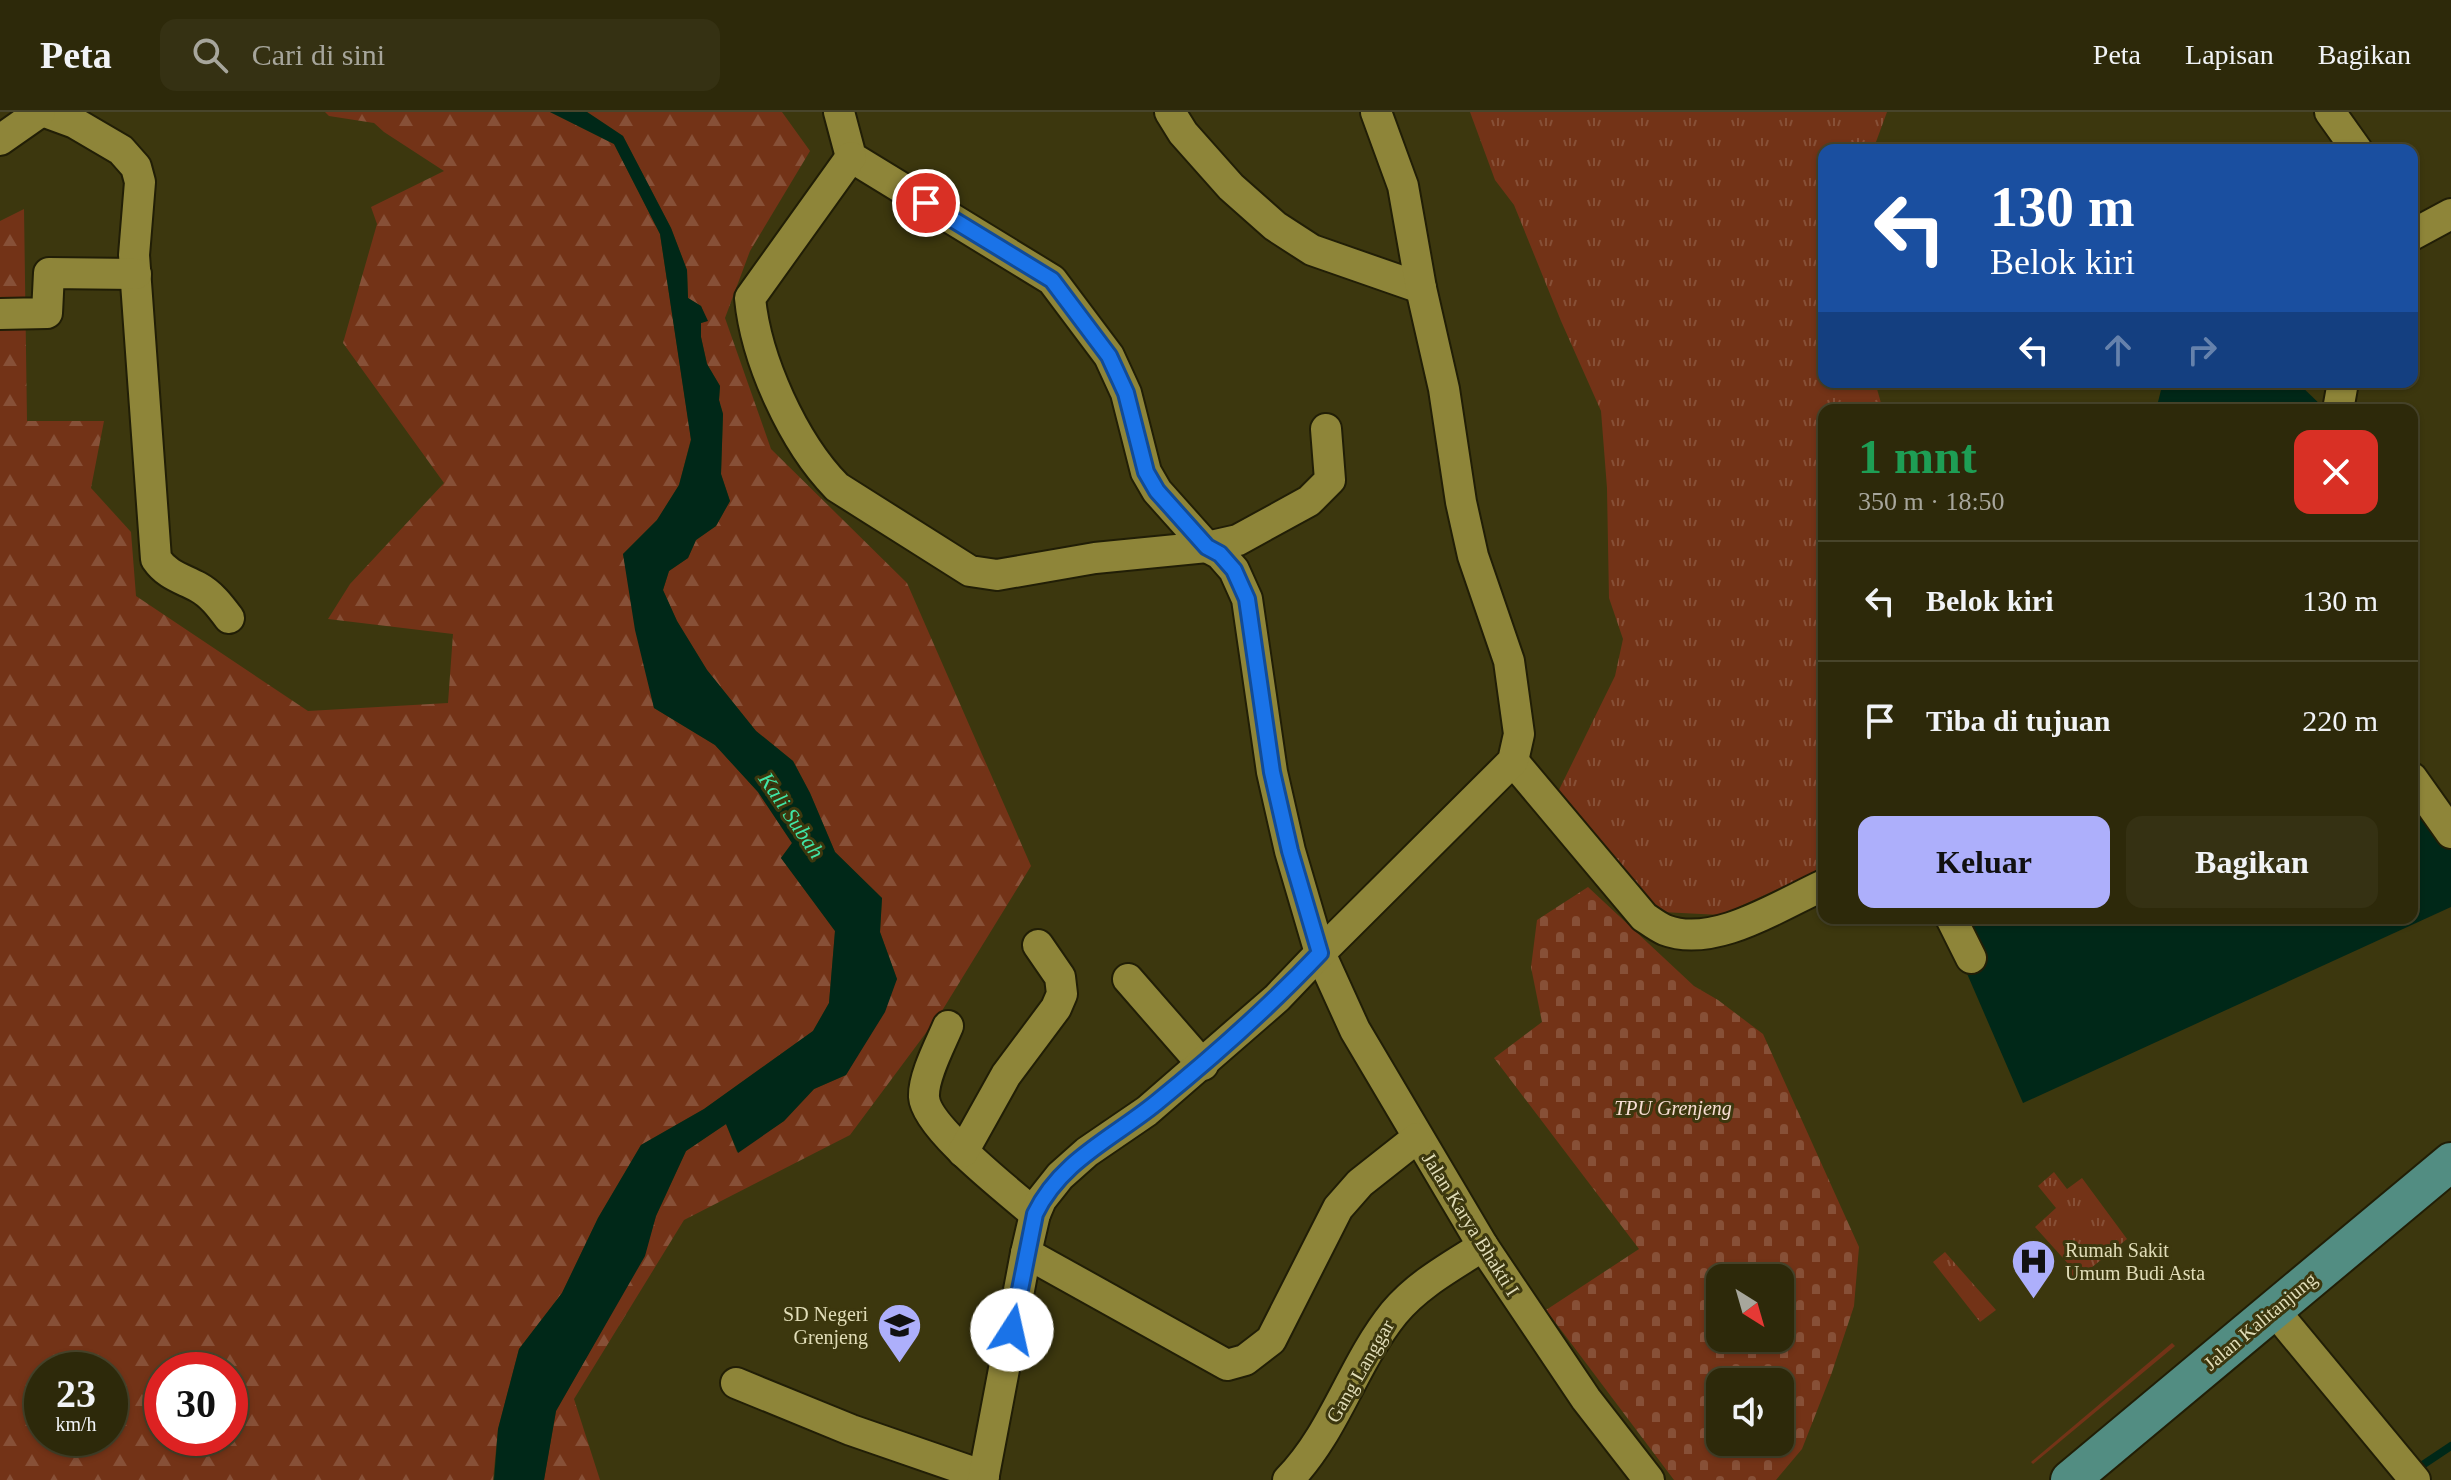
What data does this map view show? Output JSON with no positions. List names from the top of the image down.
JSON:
{
  "streets": {
    "main road": ["Jalan Kalitanjung"],
    "street": ["Jalan Karya Bhakti I", "Gang Langgar"]
  },
  "crossings": [
    ["Jalan Karya Bhakti I", "Gang Langgar"]
  ],
  "water": ["Kali Subah"],
  "parks": ["TPU Grenjeng"],
  "places": {
    "hospital": ["Rumah Sakit Umum Budi Asta"],
    "school or university": ["SD Negeri Grenjeng"]
  },
  "north": "bottom right",
  "page": {
    "header": "Peta",
    "search": "Cari di sini",
    "nav": ["Peta", "Lapisan", "Bagikan"],
    "turn": ["130 m", "Belok kiri"],
    "heading": ["1 mnt", "350 m · 18:50"],
    "list": [
      {
        "name": "Belok kiri",
        "value": "130 m"
      },
      {
        "name": "Tiba di tujuan",
        "value": "220 m"
      }
    ],
    "buttons": ["Keluar", "Bagikan"],
    "speed": "23 km/h",
    "limit": "30"
  }
}
